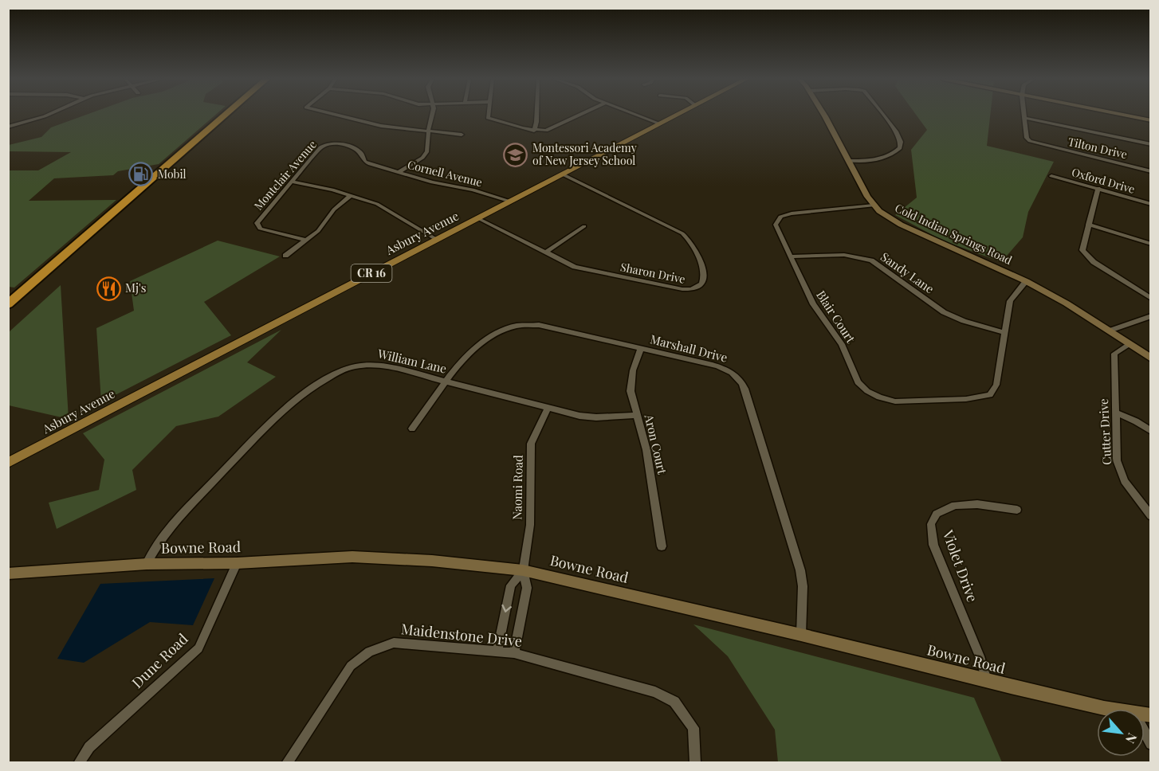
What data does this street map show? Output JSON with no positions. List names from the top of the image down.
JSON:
{
  "streets": {
    "main road": ["Asbury Avenue", "CR 16"],
    "street": [
      "Tilton Drive",
      "Cornell Avenue",
      "Montclair Avenue",
      "Oxford Drive",
      "Cold Indian Springs Road",
      "Sharon Drive",
      "Sandy Lane",
      "Blair Court",
      "Marshall Drive",
      "William Lane",
      "Cutter Drive",
      "Aron Court",
      "Naomi Road",
      "Bowne Road",
      "Violet Drive",
      "Maidenstone Drive",
      "Dune Road"
    ]
  },
  "crossings": [
    ["Cornell Avenue", "Montclair Avenue"],
    ["Cornell Avenue", "Asbury Avenue"],
    ["Asbury Avenue", "Sharon Drive"],
    ["Cold Indian Springs Road", "Blair Court"],
    ["Cold Indian Springs Road", "Cutter Drive"],
    ["Sandy Lane", "Blair Court"],
    ["Marshall Drive", "William Lane"],
    ["Marshall Drive", "Aron Court"],
    ["Marshall Drive", "Bowne Road"],
    ["William Lane", "Aron Court"],
    ["William Lane", "Naomi Road"],
    ["William Lane", "Bowne Road"],
    ["Naomi Road", "Bowne Road"],
    ["Bowne Road", "Violet Drive"],
    ["Bowne Road", "Dune Road"]
  ],
  "places": {
    "school or university": ["Montessori Academy of New Jersey School"],
    "fuel station": ["Mobil"],
    "restaurant": ["Mj's"]
  },
  "north": "bottom right"
}
